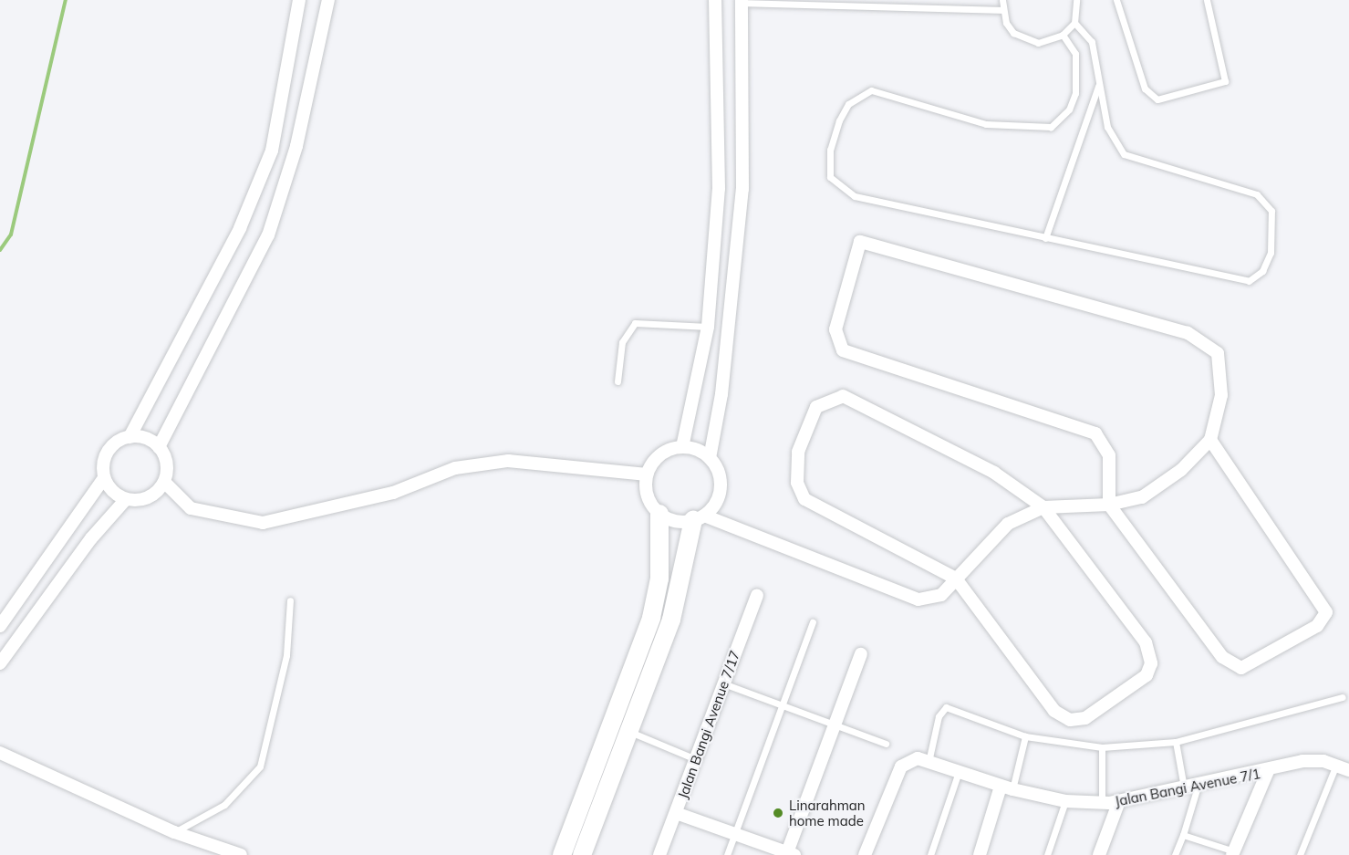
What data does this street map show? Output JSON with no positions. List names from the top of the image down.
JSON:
{
  "streets": {
    "street": ["Jalan Bangi Avenue 7/17", "Jalan Bangi Avenue 7/1"]
  },
  "places": ["Linarahman home made"]
}
